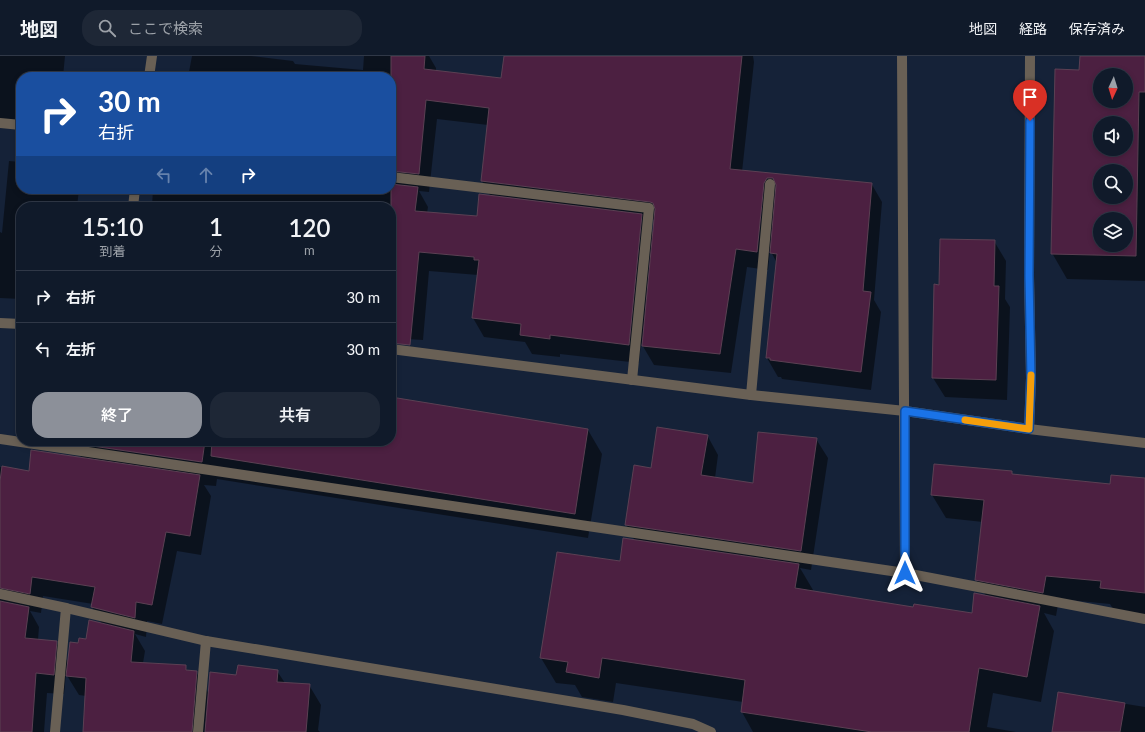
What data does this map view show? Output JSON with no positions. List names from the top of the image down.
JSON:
{
  "north": "bottom",
  "page": {
    "header": "地図",
    "search": "ここで検索",
    "nav": ["地図", "経路", "保存済み"],
    "turn": ["30 m", "右折"],
    "eta": [
      "15:10",
      "到着",
      "1",
      "分",
      "120",
      "m"
    ],
    "list": [
      {
        "name": "右折",
        "value": "30 m"
      },
      {
        "name": "左折",
        "value": "30 m"
      }
    ],
    "buttons": ["終了", "共有"]
  }
}
